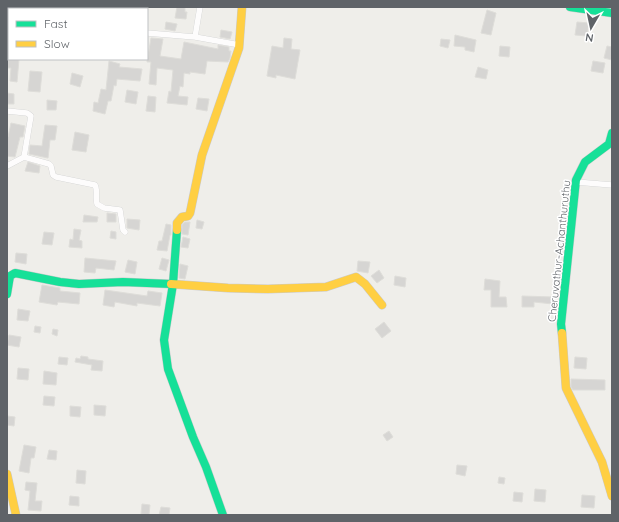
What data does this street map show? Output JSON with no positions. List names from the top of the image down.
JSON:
{
  "streets": {
    "street": ["Cheruvathur-Achanthuruthu"]
  },
  "legend": ["Fast", "Slow"],
  "north": "bottom"
}
